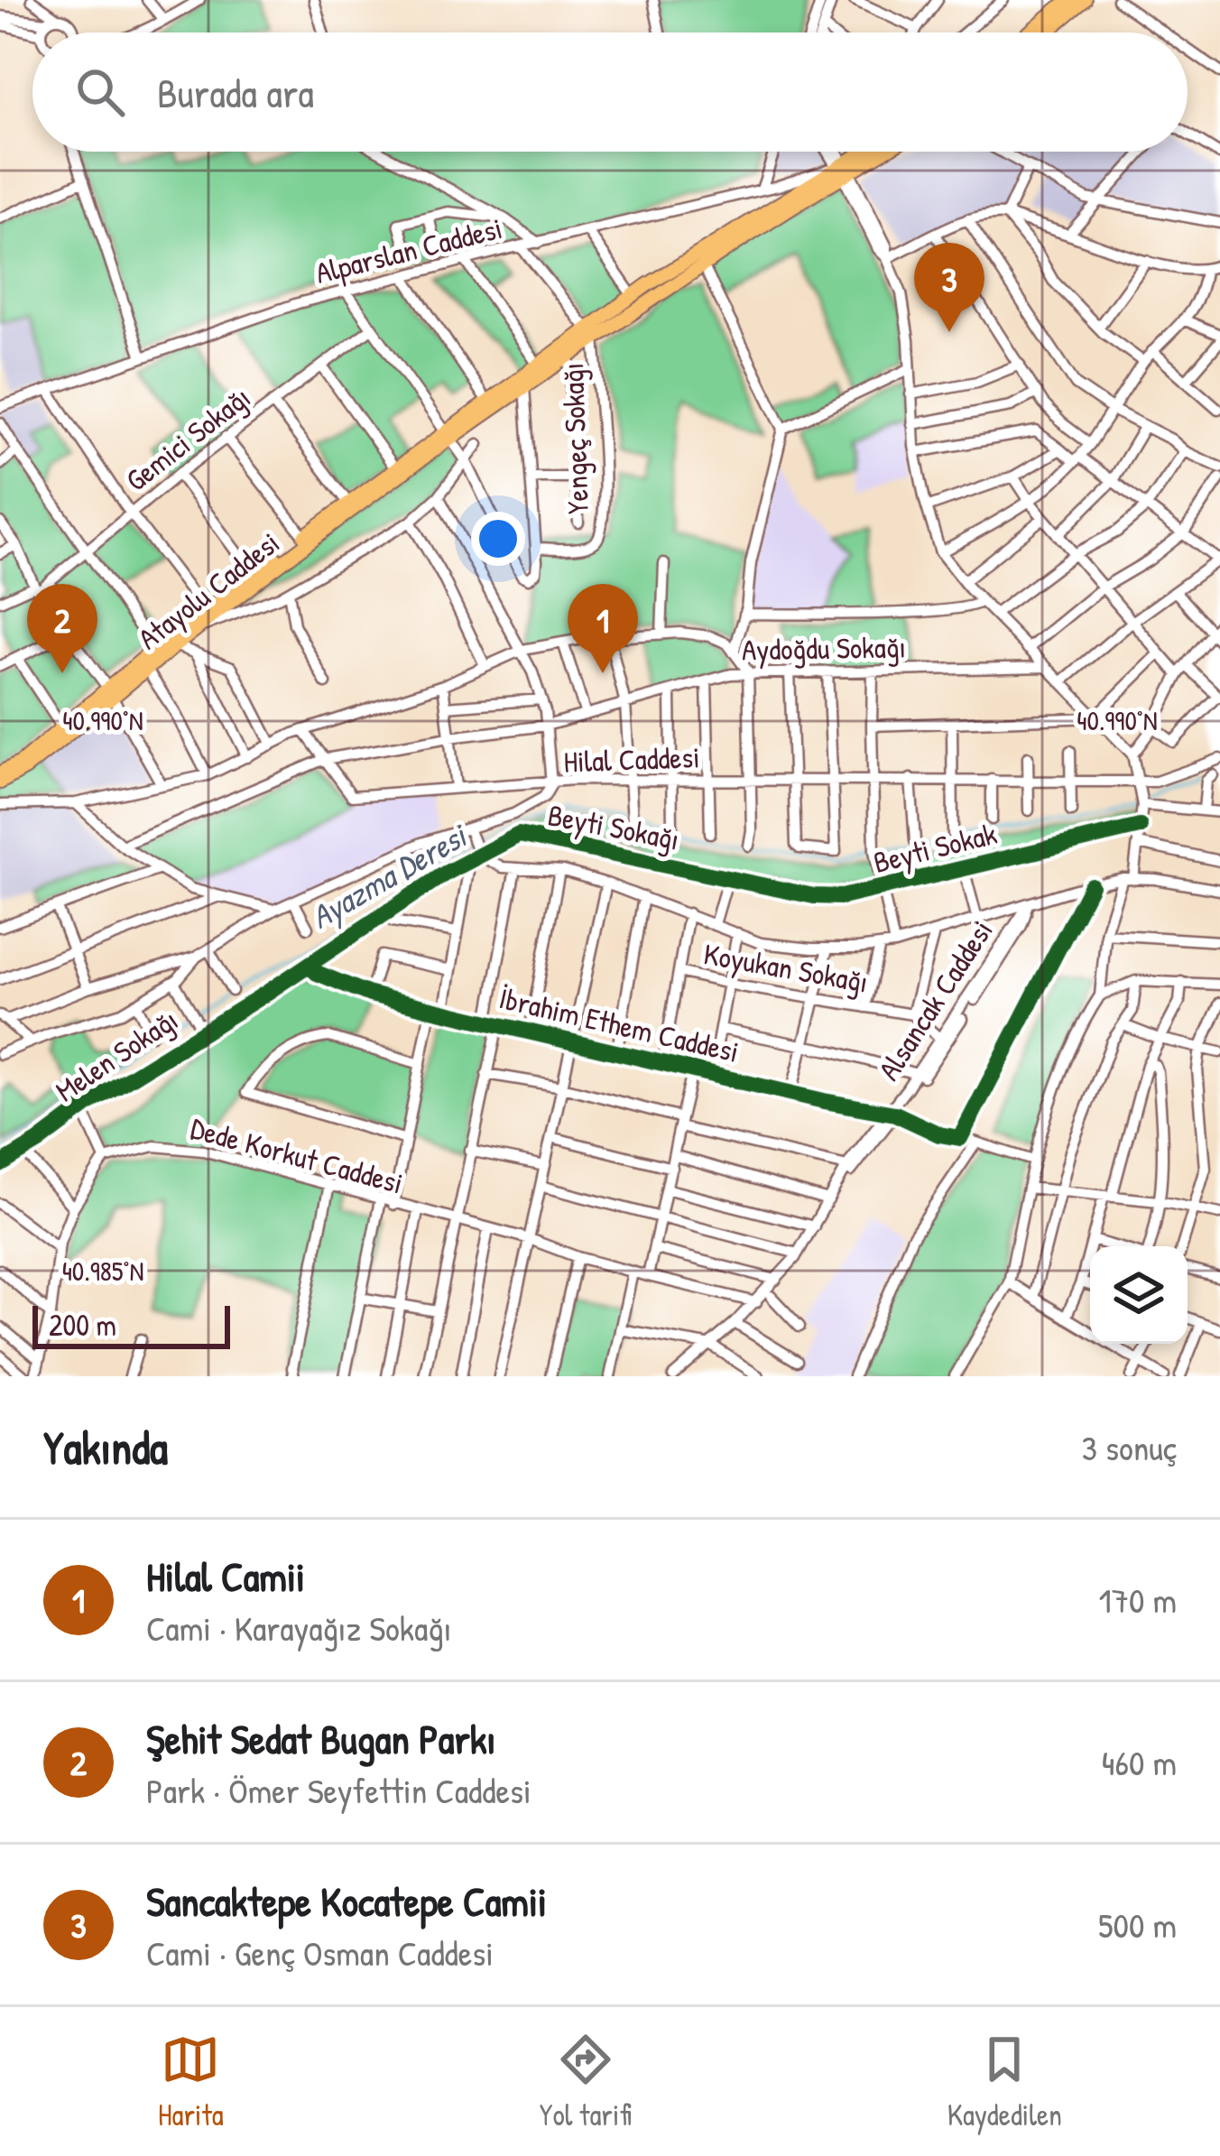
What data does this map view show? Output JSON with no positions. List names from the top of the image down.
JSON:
{
  "streets": {
    "main road": ["Atayolu Caddesi"],
    "street": [
      "Alparslan Caddesi",
      "Gemici Sokağı",
      "Yengeç Sokağı",
      "Aydoğdu Sokağı",
      "Hilal Caddesi",
      "Beyti Sokağı",
      "Beyti Sokak",
      "Koyukan Sokağı",
      "Alsancak Caddesi",
      "İbrahim Ethem Caddesi",
      "Melen Sokağı",
      "Dede Korkut Caddesi"
    ]
  },
  "crossings": [
    ["Alparslan Caddesi", "Atayolu Caddesi"],
    ["Yengeç Sokağı", "Atayolu Caddesi"],
    ["Hilal Caddesi", "Melen Sokağı"],
    ["Beyti Sokağı", "Beyti Sokak"],
    ["Beyti Sokağı", "İbrahim Ethem Caddesi"],
    ["Beyti Sokağı", "Melen Sokağı"],
    ["Alsancak Caddesi", "İbrahim Ethem Caddesi"],
    ["Alsancak Caddesi", "Dede Korkut Caddesi"]
  ],
  "water": ["Ayazma Deresi"],
  "scale_bar": "200 m",
  "page": {
    "search": "Burada ara",
    "pins": ["3", "1", "2"],
    "scale": "200 m",
    "heading": ["Yakında", "3 sonuç"],
    "list": [
      {
        "mark": "1",
        "name": "Hilal Camii",
        "note": "Cami · Karayağız Sokağı",
        "value": "170 m"
      },
      {
        "mark": "2",
        "name": "Şehit Sedat Bugan Parkı",
        "note": "Park · Ömer Seyfettin Caddesi",
        "value": "460 m"
      },
      {
        "mark": "3",
        "name": "Sancaktepe Kocatepe Camii",
        "note": "Cami · Genç Osman Caddesi",
        "value": "500 m"
      }
    ],
    "nav": ["Harita", "Yol tarifi", "Kaydedilen"]
  },
  "coordinates": ["40.990°N", "40.985°N"]
}
